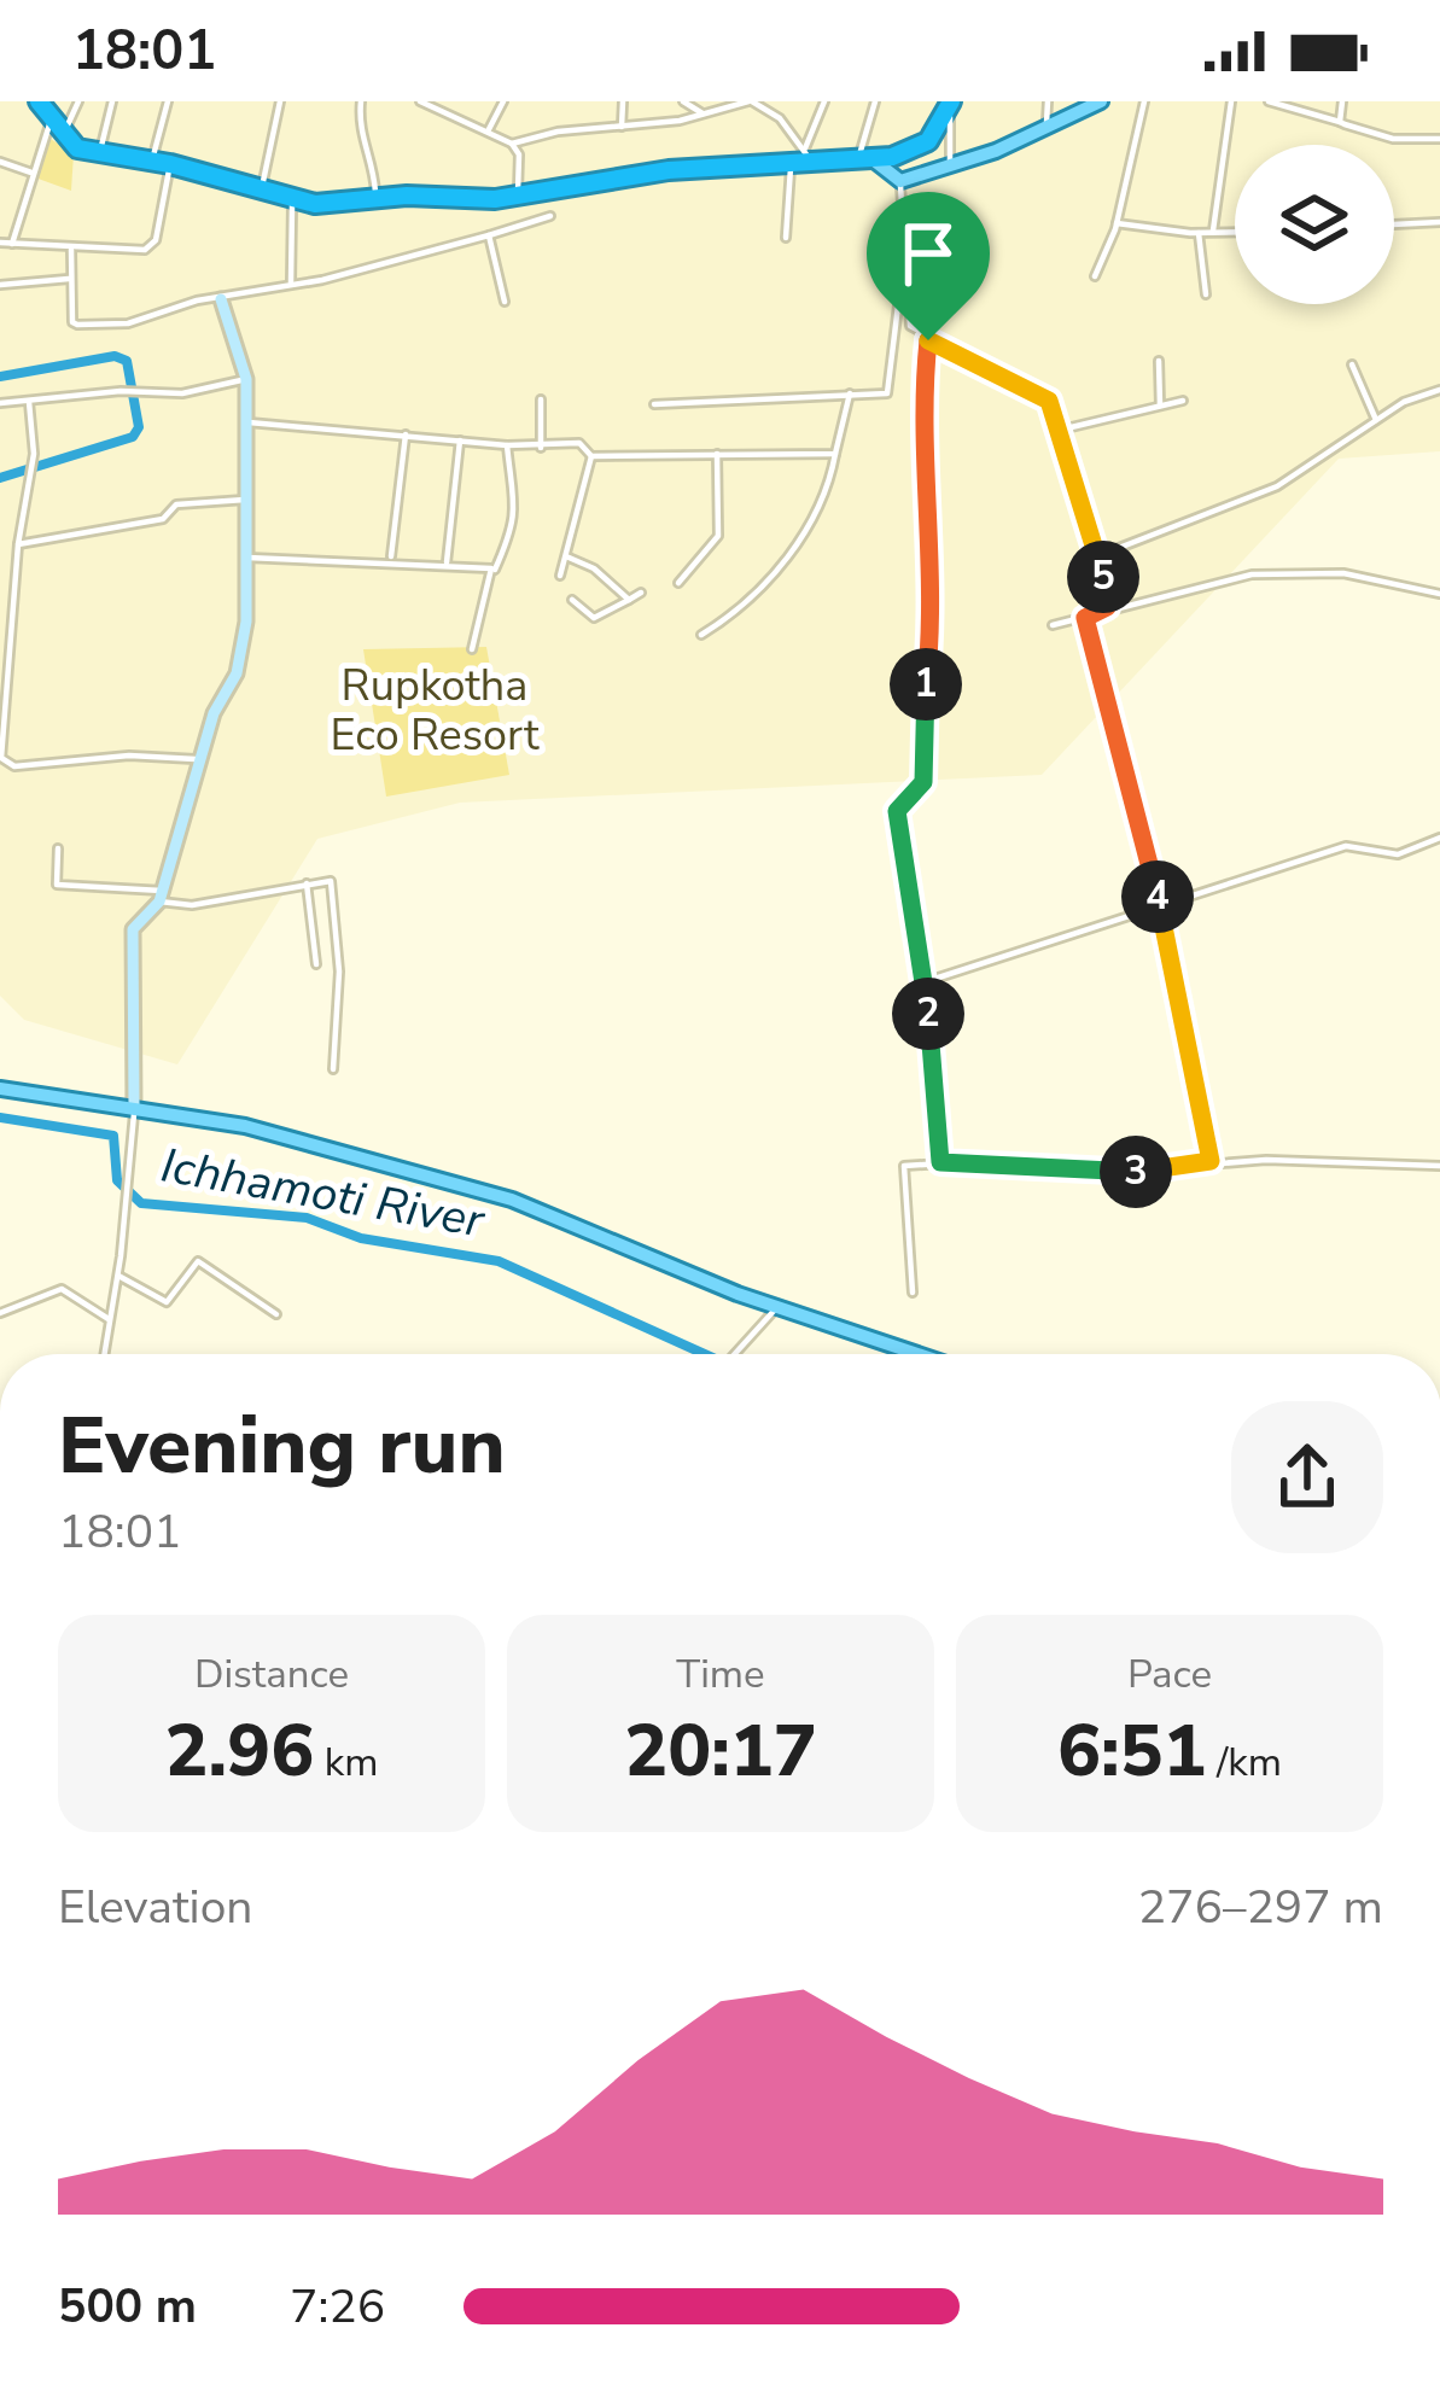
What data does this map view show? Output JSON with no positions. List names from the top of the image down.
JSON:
{
  "water": ["Ichhamoti River"],
  "parks": ["Rupkotha Eco Resort"],
  "page": {
    "status": "18:01",
    "pins": [
      "5",
      "1",
      "4",
      "2",
      "3"
    ],
    "heading": ["Evening run", "18:01"],
    "stats": [
      ["Distance", "2.96 km"],
      ["Time", "20:17"],
      ["Pace", "6:51 /km"]
    ],
    "chart": ["Elevation", "276–297 m"],
    "list": [
      {
        "name": "500 m",
        "note": "7:26"
      }
    ]
  }
}
